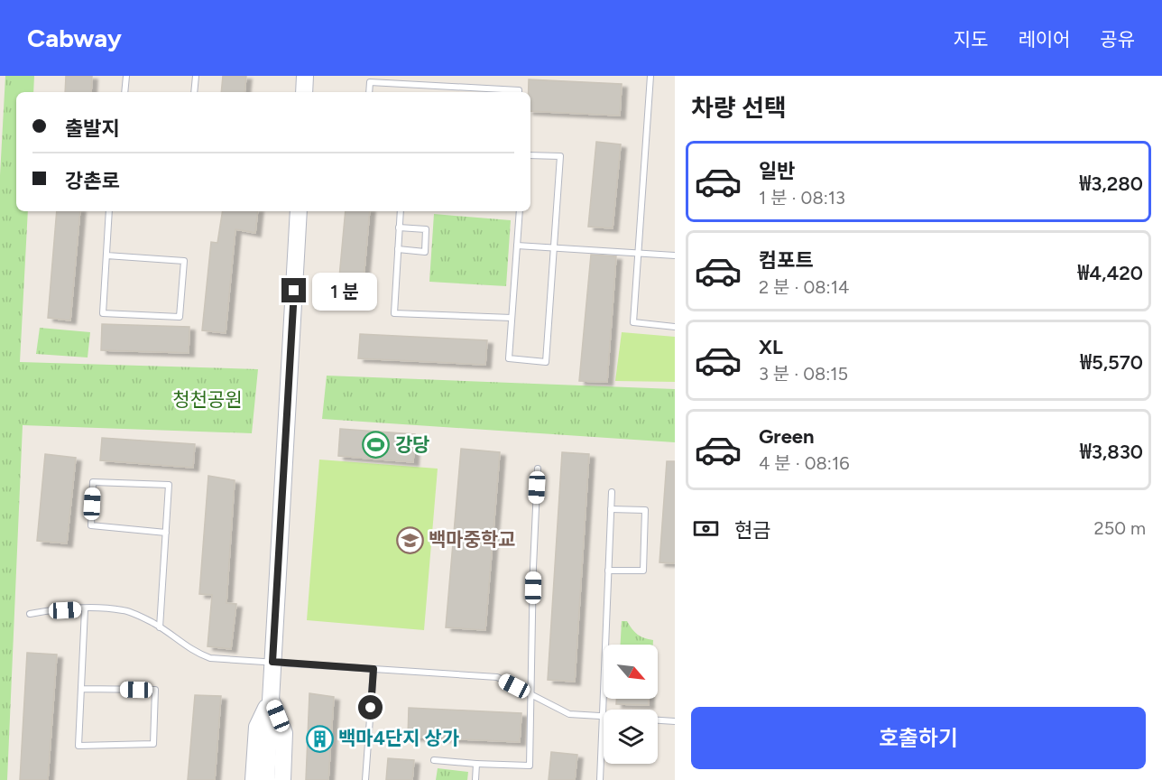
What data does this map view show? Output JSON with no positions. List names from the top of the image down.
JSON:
{
  "parks": ["청천공원"],
  "places": {
    "sports": ["강당"],
    "school or university": ["백마중학교"],
    "building": ["백마4단지 상가"]
  },
  "north": "bottom right",
  "page": {
    "header": "Cabway",
    "nav": ["지도", "레이어", "공유"],
    "heading": "차량 선택",
    "banner": ["출발지", "강촌로"],
    "list": [
      {
        "name": "일반",
        "note": "1 분 · 08:13",
        "value": "₩3,280"
      },
      {
        "name": "컴포트",
        "note": "2 분 · 08:14",
        "value": "₩4,420"
      },
      {
        "name": "XL",
        "note": "3 분 · 08:15",
        "value": "₩5,570"
      },
      {
        "name": "Green",
        "note": "4 분 · 08:16",
        "value": "₩3,830"
      }
    ],
    "bubble": "1 분",
    "pay": ["현금", "250 m"],
    "buttons": "호출하기"
  }
}
